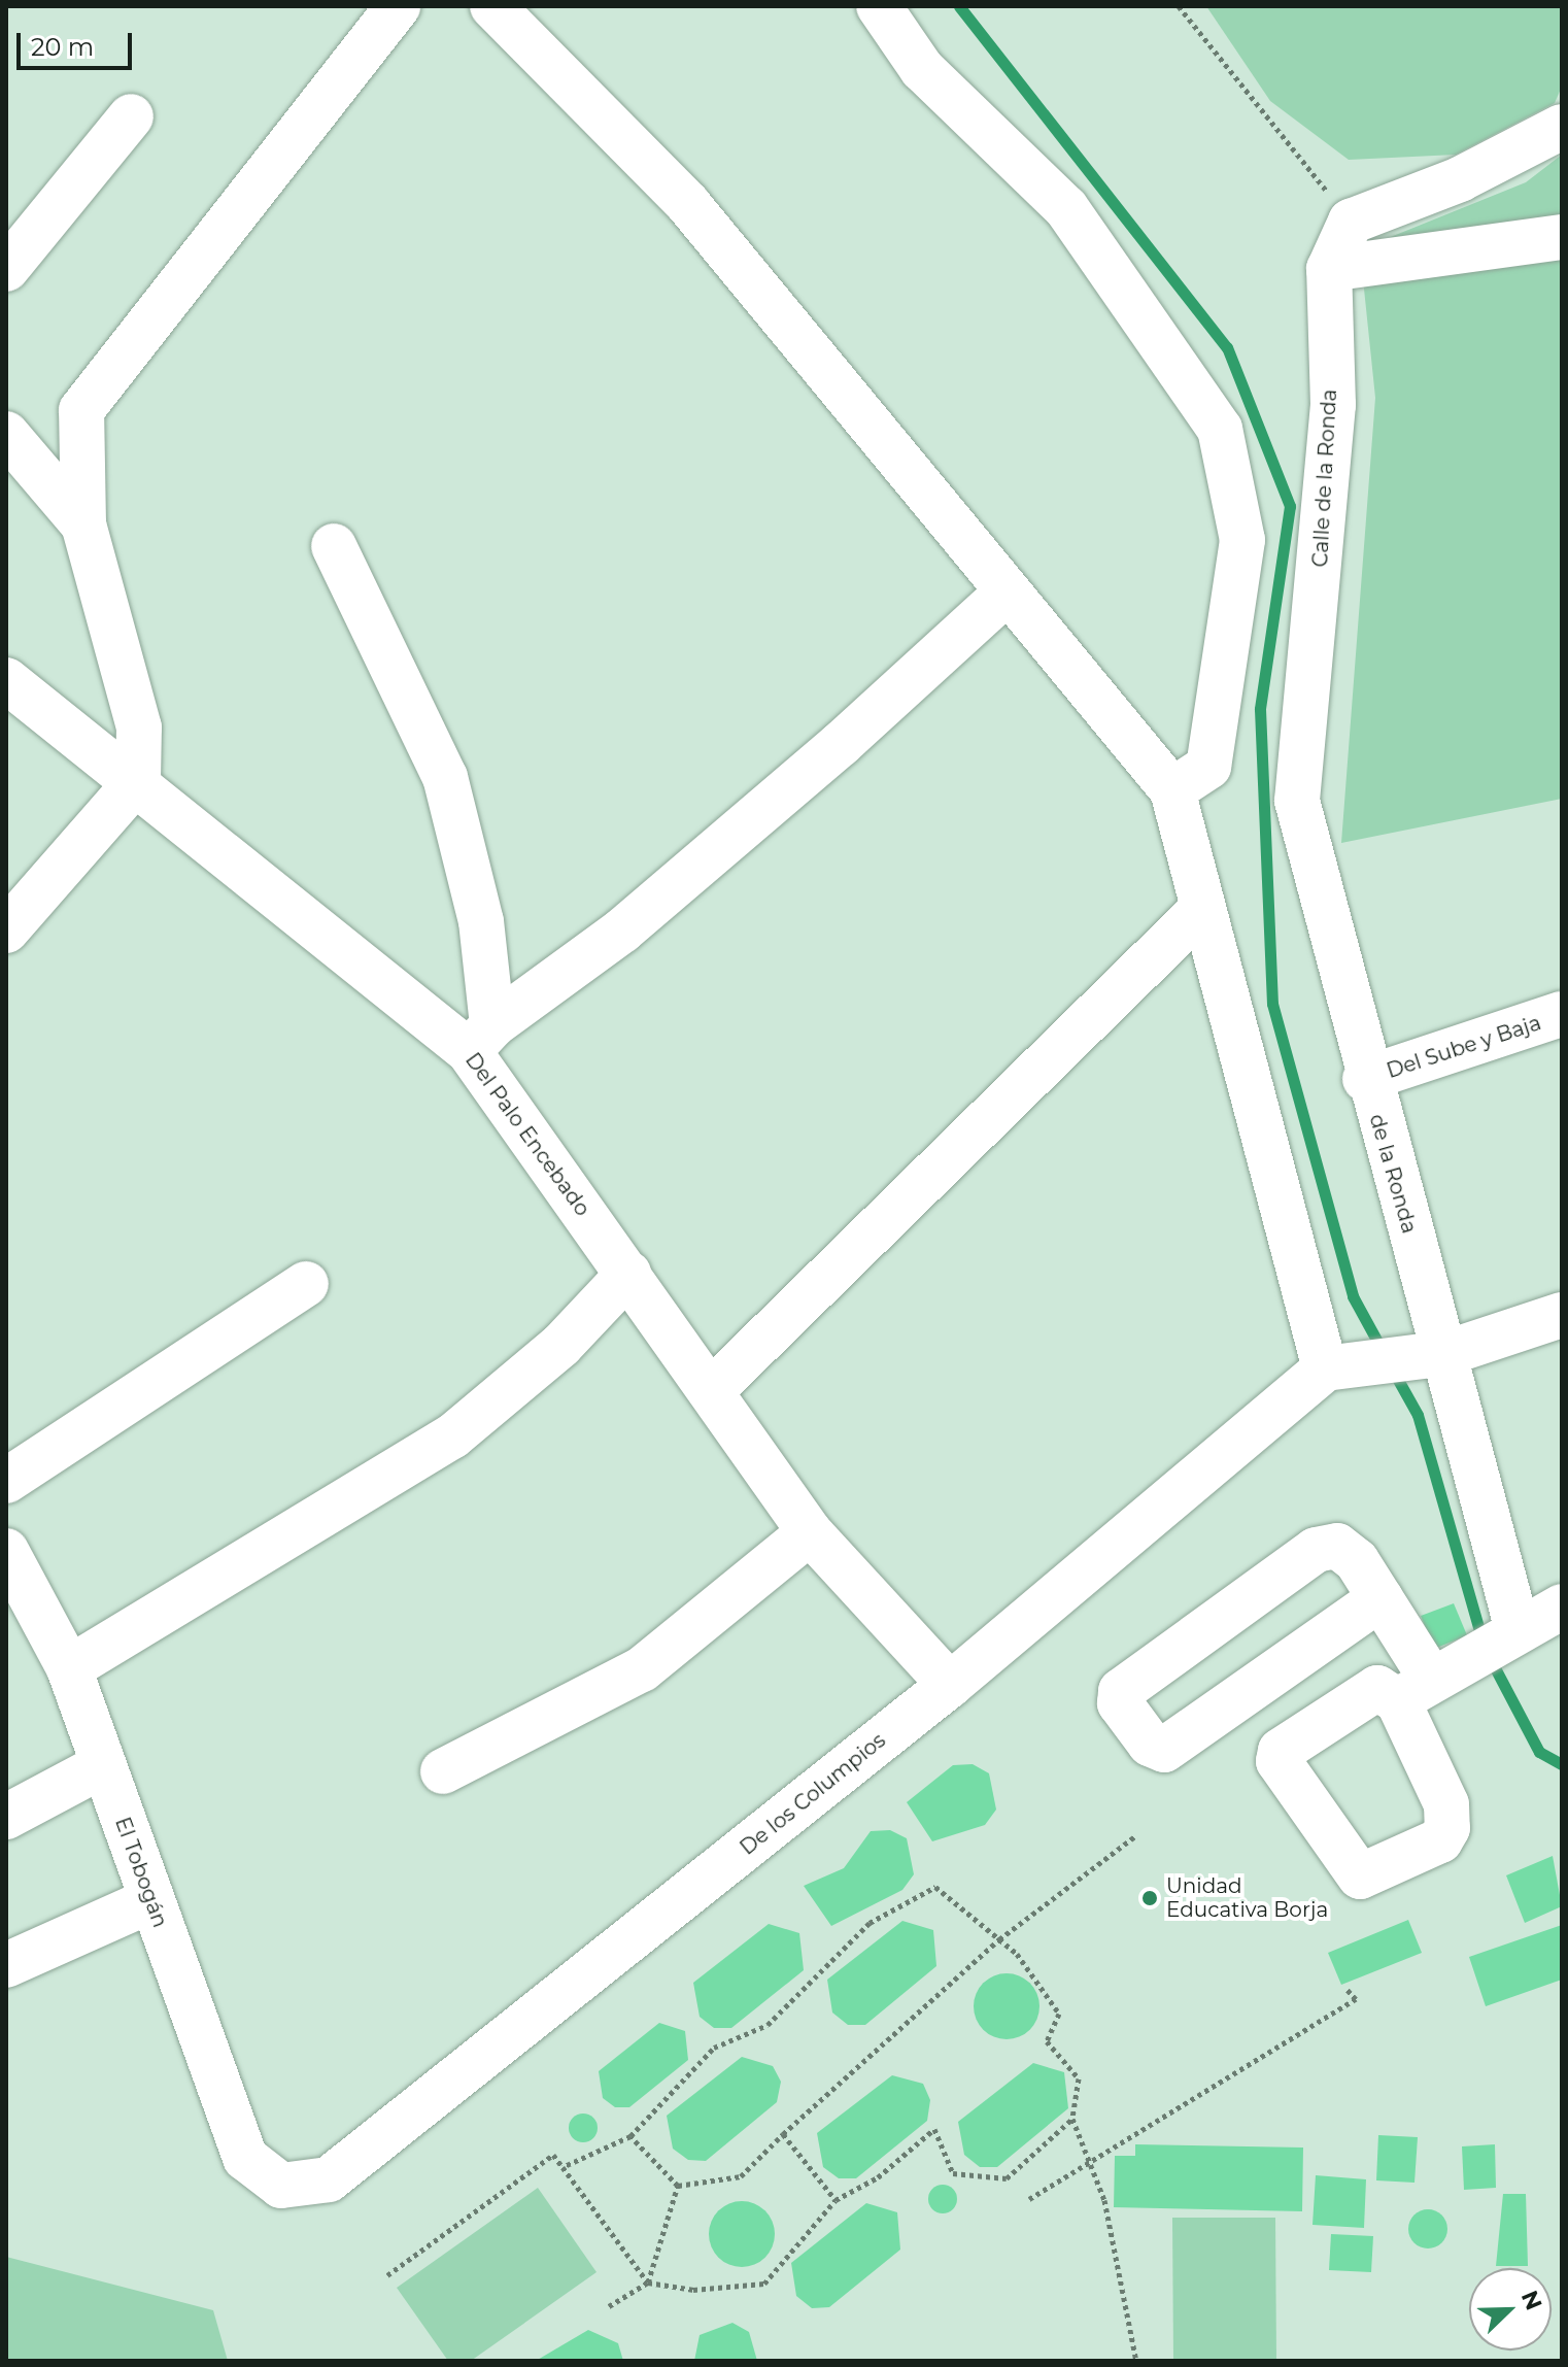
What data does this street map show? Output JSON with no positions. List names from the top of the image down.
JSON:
{
  "streets": {
    "street": [
      "Calle de la Ronda",
      "Del Sube y Baja",
      "Del Palo Encebado",
      "de la Ronda",
      "De los Columpios",
      "El Tobogán"
    ]
  },
  "crossings": [
    ["Calle de la Ronda", "de la Ronda"],
    ["Del Sube y Baja", "de la Ronda"],
    ["Del Palo Encebado", "De los Columpios"],
    ["De los Columpios", "El Tobogán"]
  ],
  "places": ["Unidad Educativa Borja"],
  "scale_bar": "20 m",
  "north": "top right"
}
